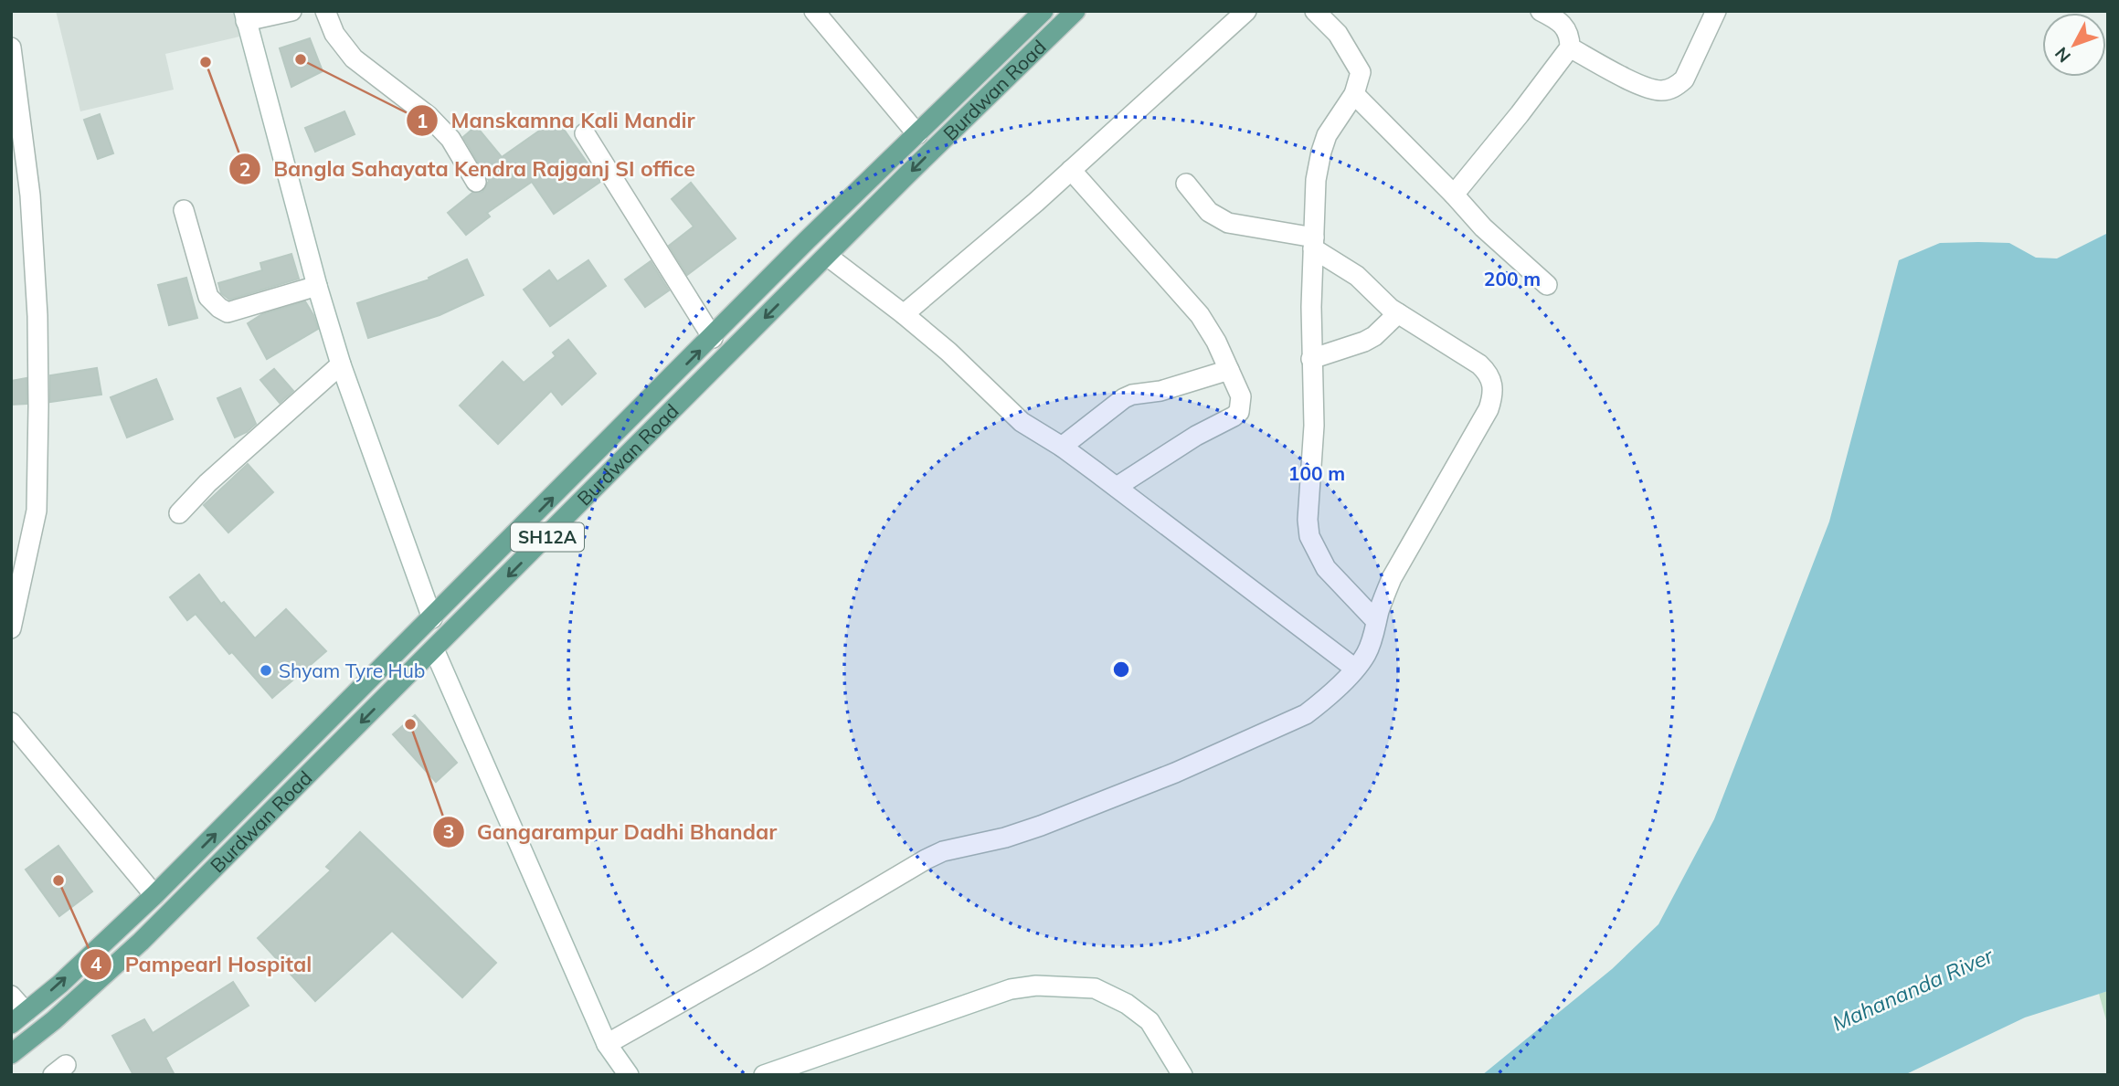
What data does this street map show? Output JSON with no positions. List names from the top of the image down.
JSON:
{
  "streets": {
    "main road": ["Burdwan Road", "SH12A"]
  },
  "water": ["Mahananda River"],
  "places": [
    "Manskamna Kali Mandir",
    "Bangla Sahayata Kendra Rajganj SI office",
    "Shyam Tyre Hub",
    "Gangarampur Dadhi Bhandar",
    "Pampearl Hospital"
  ],
  "north": "bottom left",
  "rings": ["200 m", "100 m"]
}
